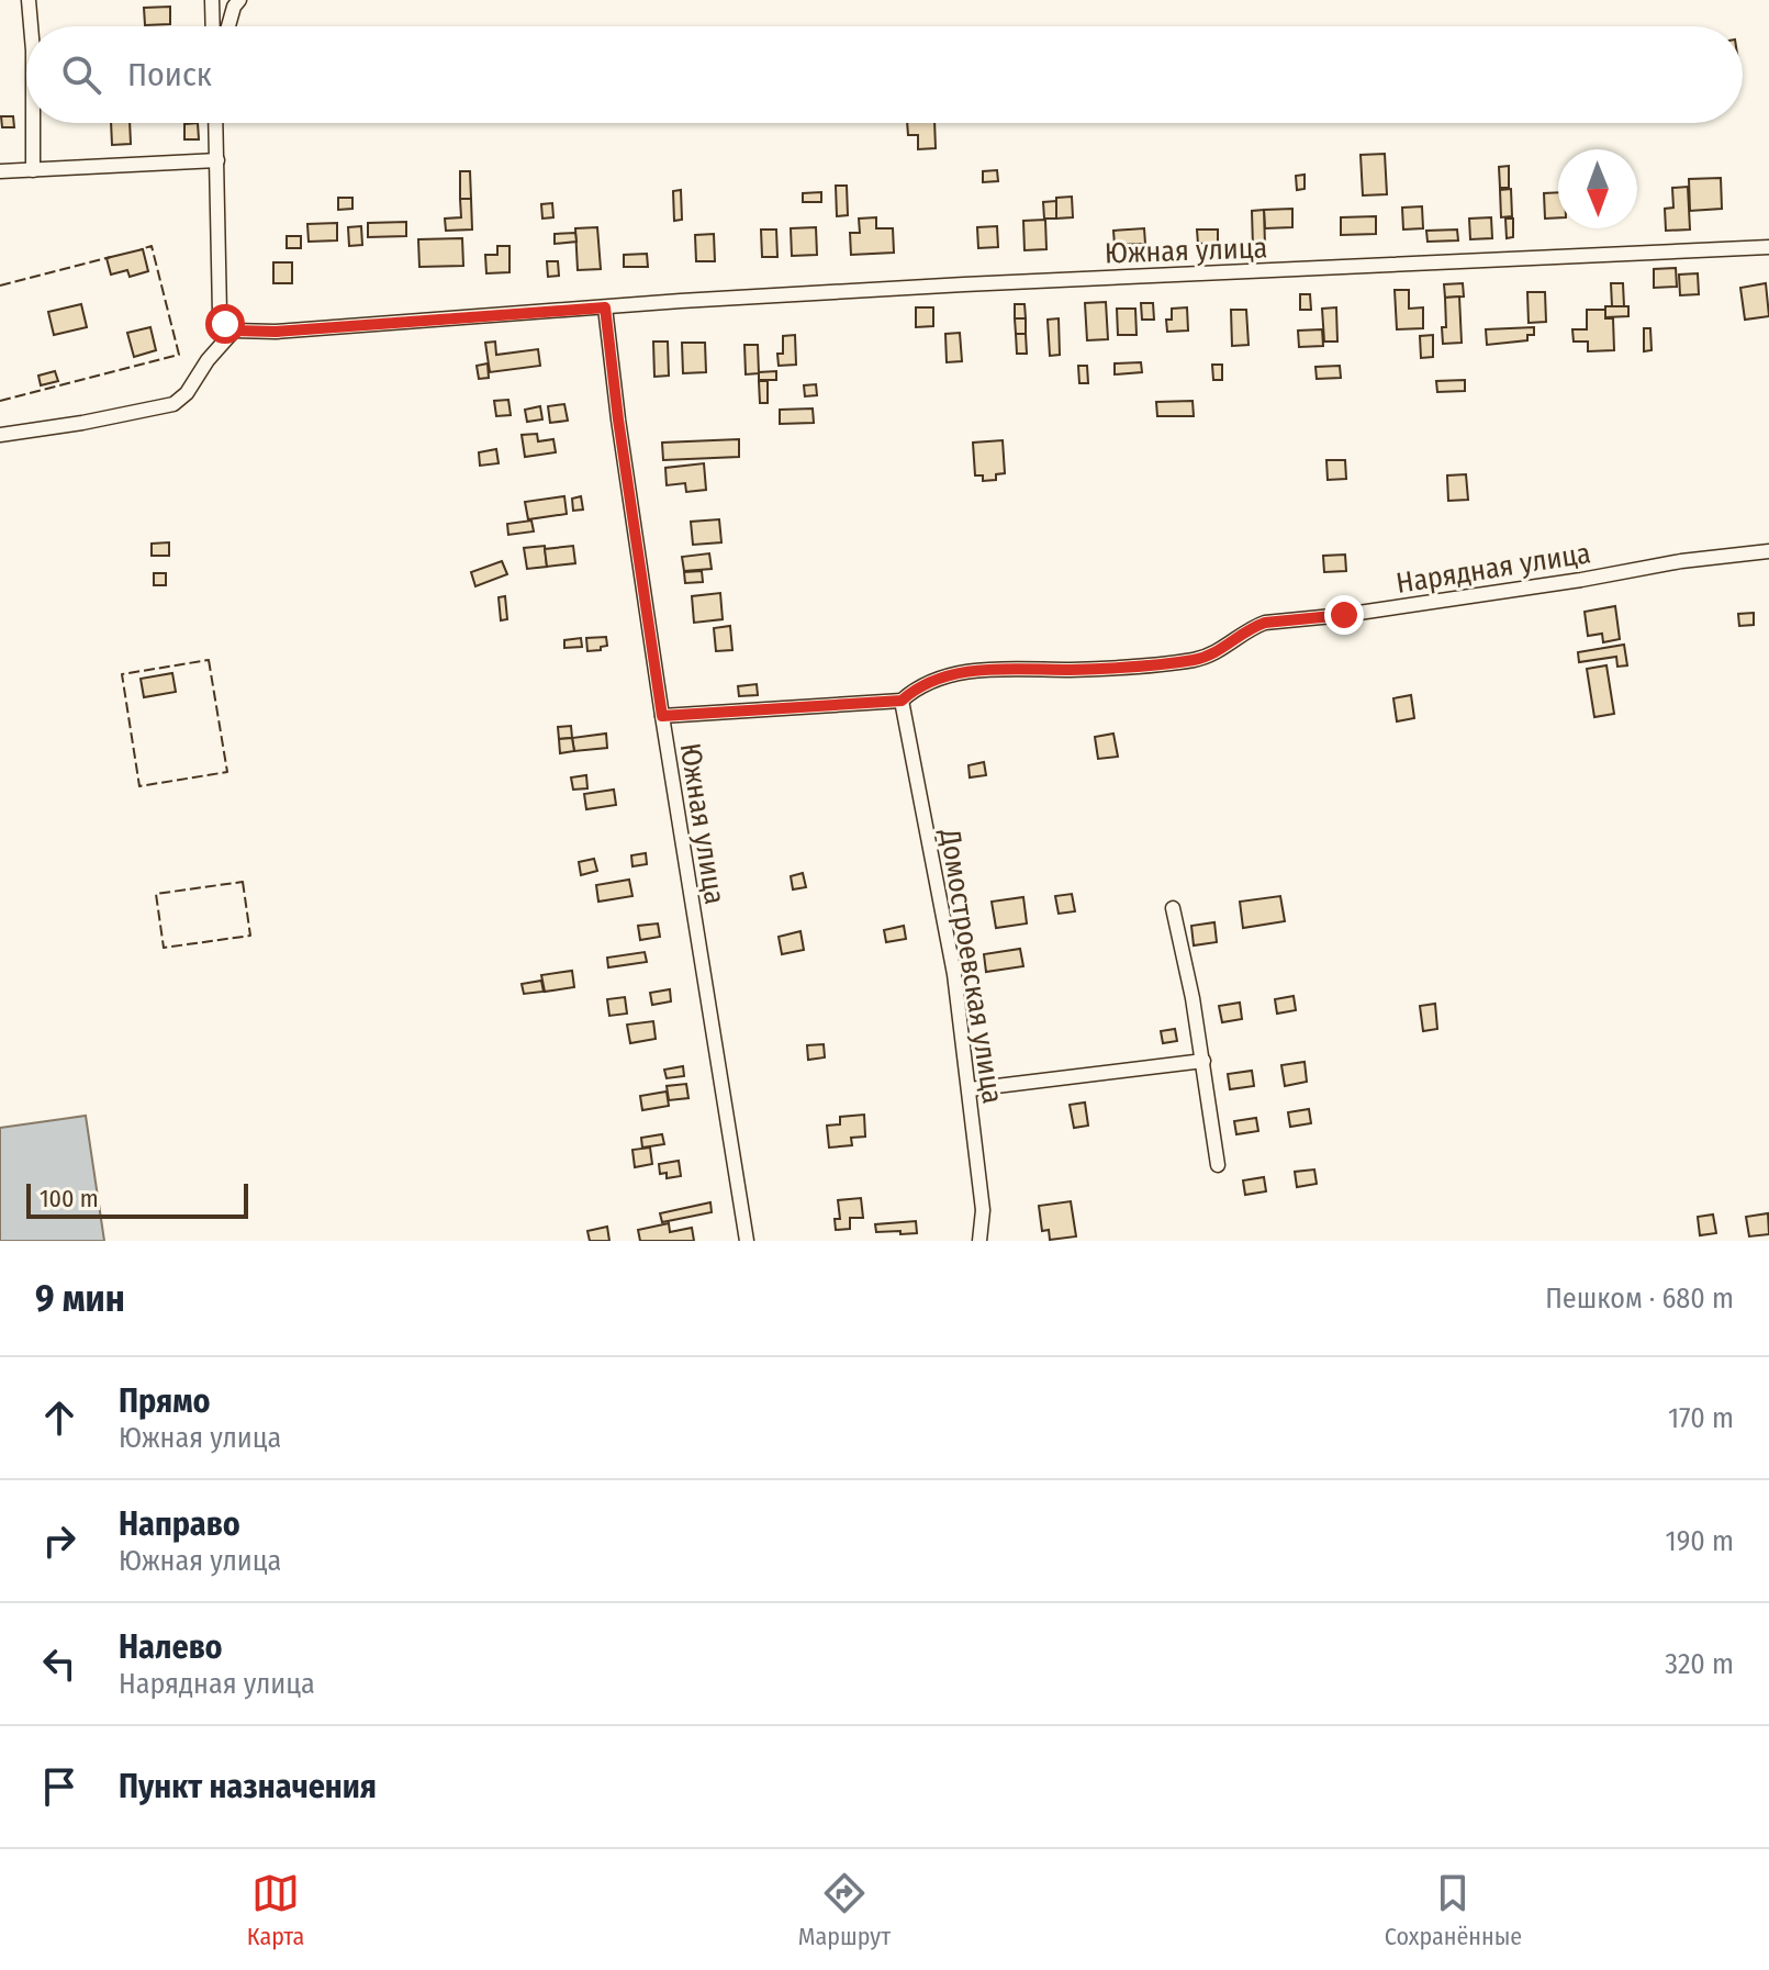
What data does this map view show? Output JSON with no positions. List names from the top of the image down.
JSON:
{
  "streets": {
    "street": ["Южная улица", "Нарядная улица", "Домостроевская улица"]
  },
  "crossings": [
    ["Южная улица", "Нарядная улица"],
    ["Нарядная улица", "Домостроевская улица"]
  ],
  "scale_bar": "100 m",
  "north": "bottom",
  "page": {
    "search": "Поиск",
    "scale": "100 m",
    "heading": ["9 мин", "Пешком · 680 m"],
    "list": [
      ["Прямо", "Южная улица", "170 m"],
      ["Направо", "Южная улица", "190 m"],
      ["Налево", "Нарядная улица", "320 m"],
      "Пункт назначения"
    ],
    "nav": ["Карта", "Маршрут", "Сохранённые"]
  }
}
